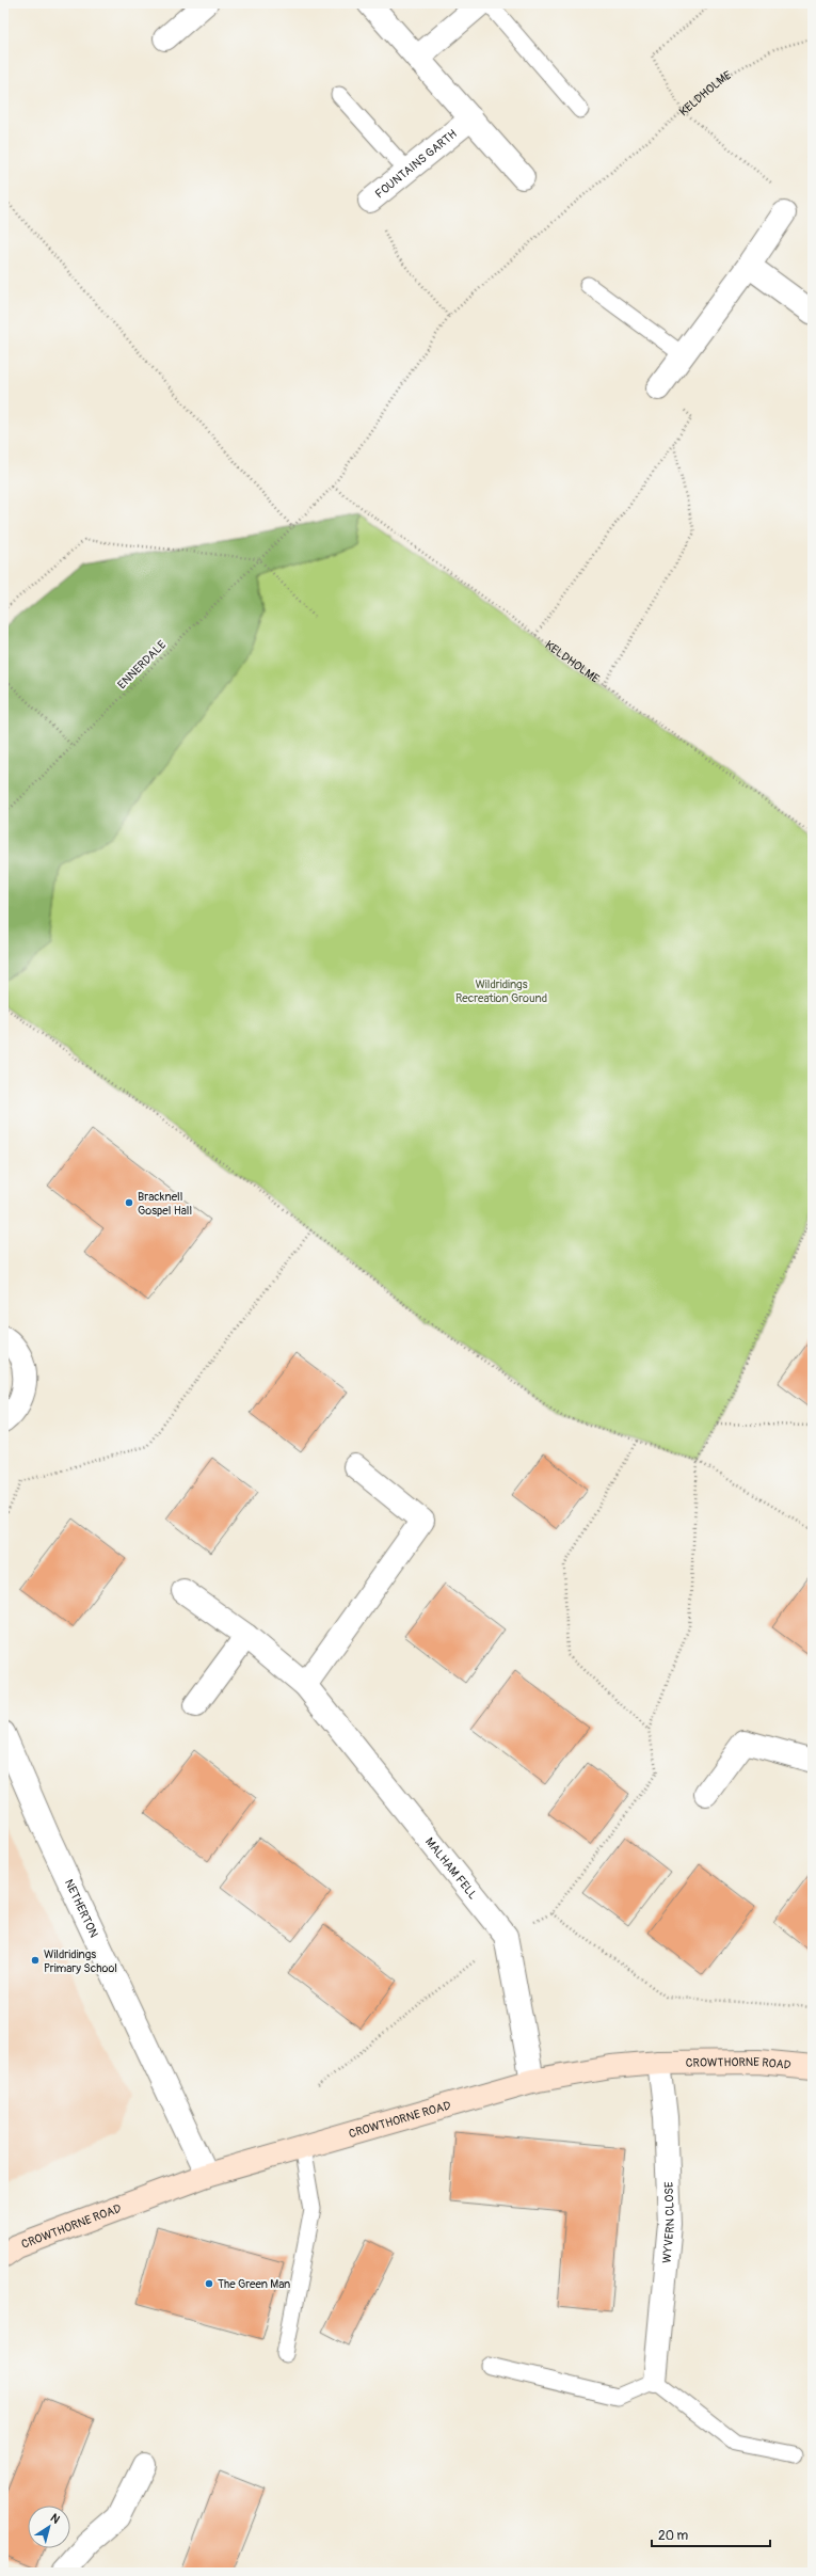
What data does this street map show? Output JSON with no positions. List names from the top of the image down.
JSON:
{
  "streets": {
    "street": [
      "FOUNTAINS GARTH",
      "MALHAM FELL",
      "NETHERTON",
      "CROWTHORNE ROAD",
      "WYVERN CLOSE"
    ],
    "path": ["KELDHOLME", "ENNERDALE"]
  },
  "crossings": [
    ["KELDHOLME", "ENNERDALE"],
    ["FOUNTAINS GARTH", "ENNERDALE"],
    ["MALHAM FELL", "CROWTHORNE ROAD"],
    ["NETHERTON", "CROWTHORNE ROAD"],
    ["CROWTHORNE ROAD", "WYVERN CLOSE"]
  ],
  "parks": ["Wildridings Recreation Ground"],
  "places": ["Bracknell Gospel Hall", "Wildridings Primary School", "The Green Man"],
  "scale_bar": "20 m",
  "north": "top right"
}
